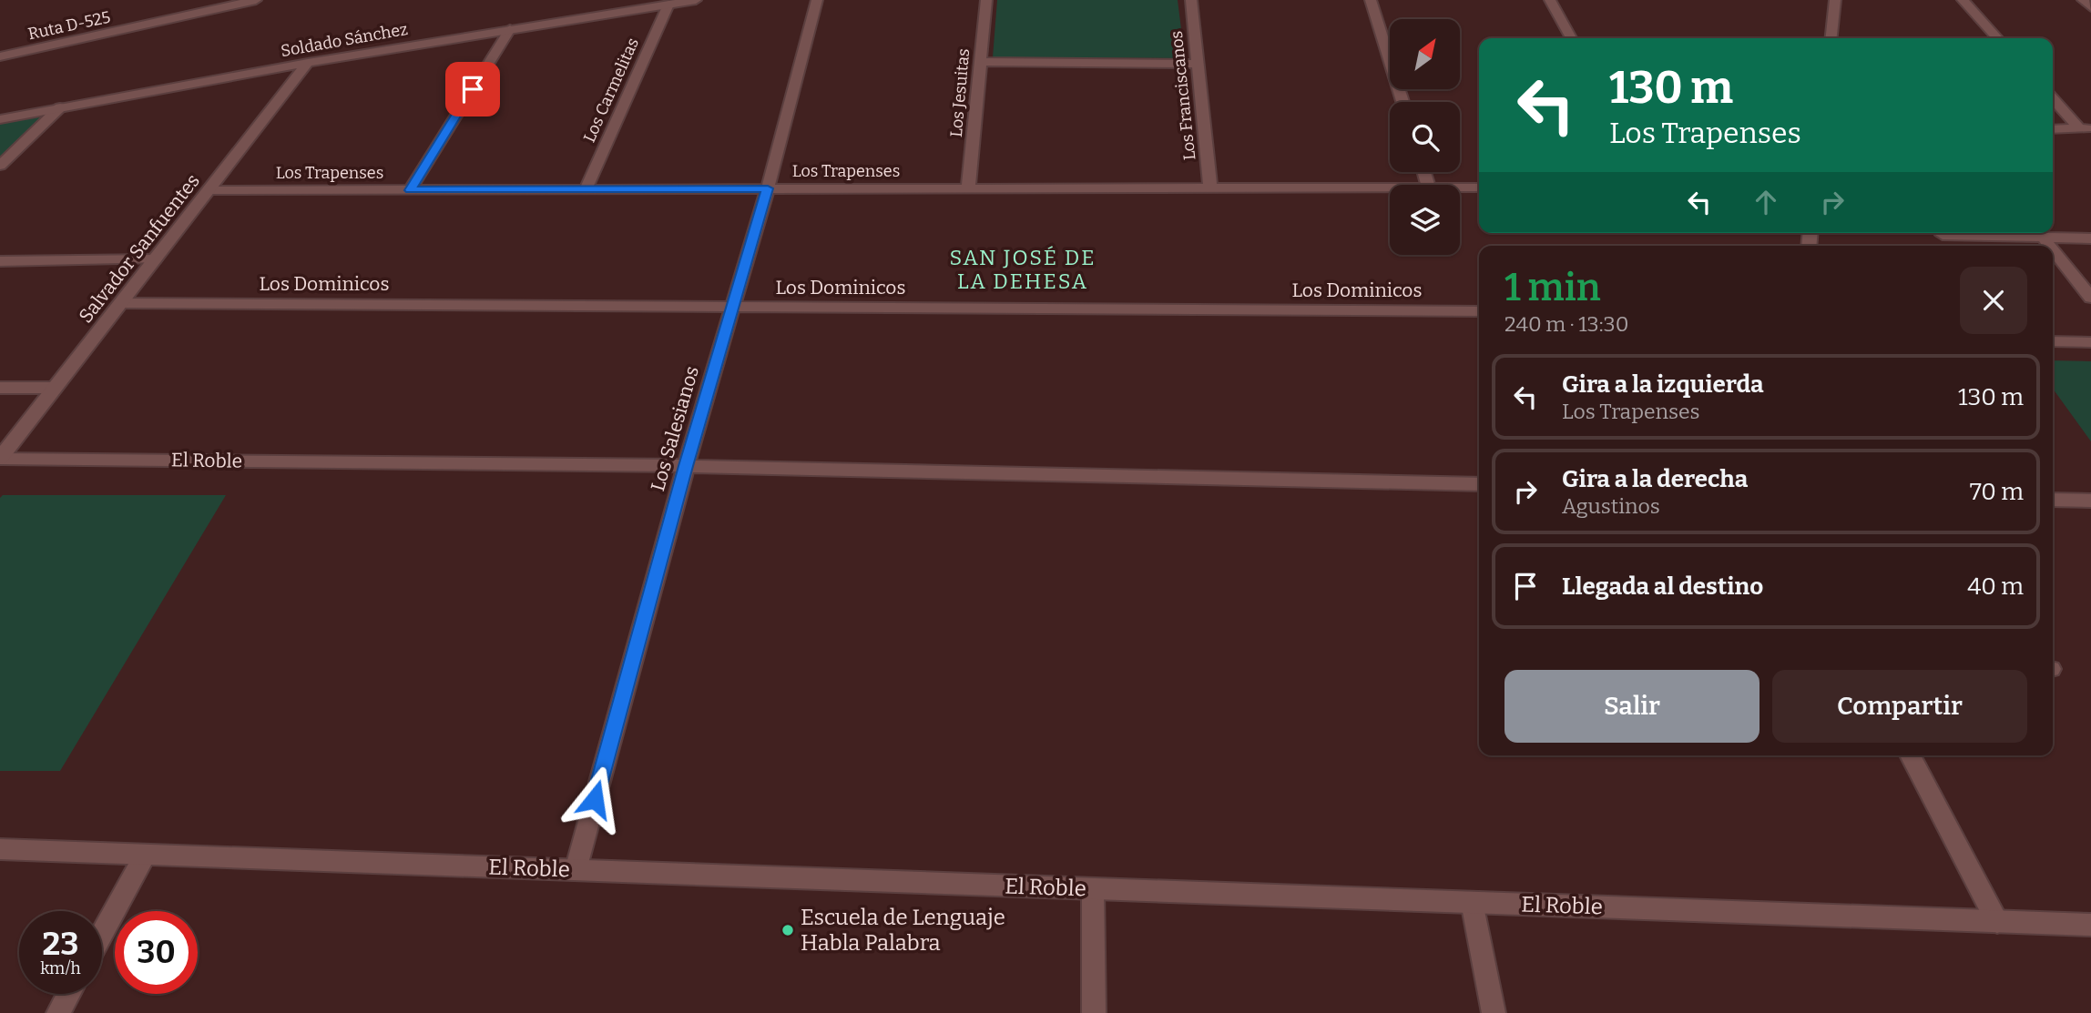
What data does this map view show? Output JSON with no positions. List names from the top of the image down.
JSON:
{
  "streets": {
    "street": [
      "Ruta D-525",
      "Soldado Sánchez",
      "Los Carmelitas",
      "Los Jesuitas",
      "Los Franciscanos",
      "Los Trapenses",
      "Salvador Sanfuentes",
      "Los Dominicos",
      "Los Salesianos",
      "El Roble"
    ]
  },
  "crossings": [
    ["Soldado Sánchez", "Los Carmelitas"],
    ["Soldado Sánchez", "Salvador Sanfuentes"],
    ["Los Carmelitas", "Los Trapenses"],
    ["Los Jesuitas", "Los Trapenses"],
    ["Los Franciscanos", "Los Trapenses"],
    ["Los Trapenses", "Salvador Sanfuentes"],
    ["Los Trapenses", "Los Salesianos"],
    ["Salvador Sanfuentes", "Los Dominicos"],
    ["Salvador Sanfuentes", "El Roble"],
    ["Los Dominicos", "Los Salesianos"],
    ["Los Salesianos", "El Roble"]
  ],
  "districts": ["SAN JOSÉ DE LA DEHESA"],
  "places": ["Escuela de Lenguaje Habla Palabra"],
  "north": "top right",
  "page": {
    "turn": ["130 m", "Los Trapenses"],
    "heading": ["1 min", "240 m · 13:30"],
    "list": [
      {
        "name": "Gira a la izquierda",
        "note": "Los Trapenses",
        "value": "130 m"
      },
      {
        "name": "Gira a la derecha",
        "note": "Agustinos",
        "value": "70 m"
      },
      {
        "name": "Llegada al destino",
        "value": "40 m"
      }
    ],
    "buttons": ["Salir", "Compartir"],
    "speed": "23 km/h",
    "limit": "30"
  }
}
